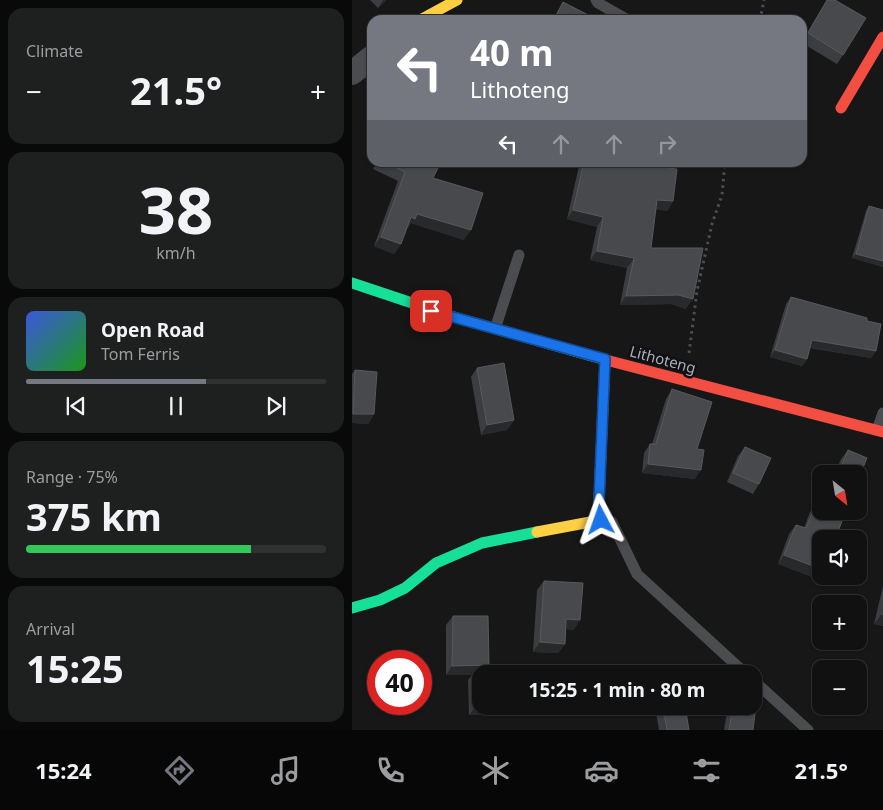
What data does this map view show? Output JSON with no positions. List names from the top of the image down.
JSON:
{
  "streets": {
    "street": ["Lithoteng"]
  },
  "north": "bottom right",
  "page": {
    "tile": [
      "Climate",
      ["38", "km/h"],
      ["Range · 75%", "375 km"],
      ["Arrival", "15:25"]
    ],
    "turn": ["40 m", "Lithoteng"],
    "heat": ["−", "21.5°", "+"],
    "song": ["Open Road", "Tom Ferris"],
    "map_buttons": ["+", "−"],
    "limit": "40",
    "trip": "15:25 · 1 min · 80 m",
    "tabs": ["15:24", "21.5°"]
  }
}
